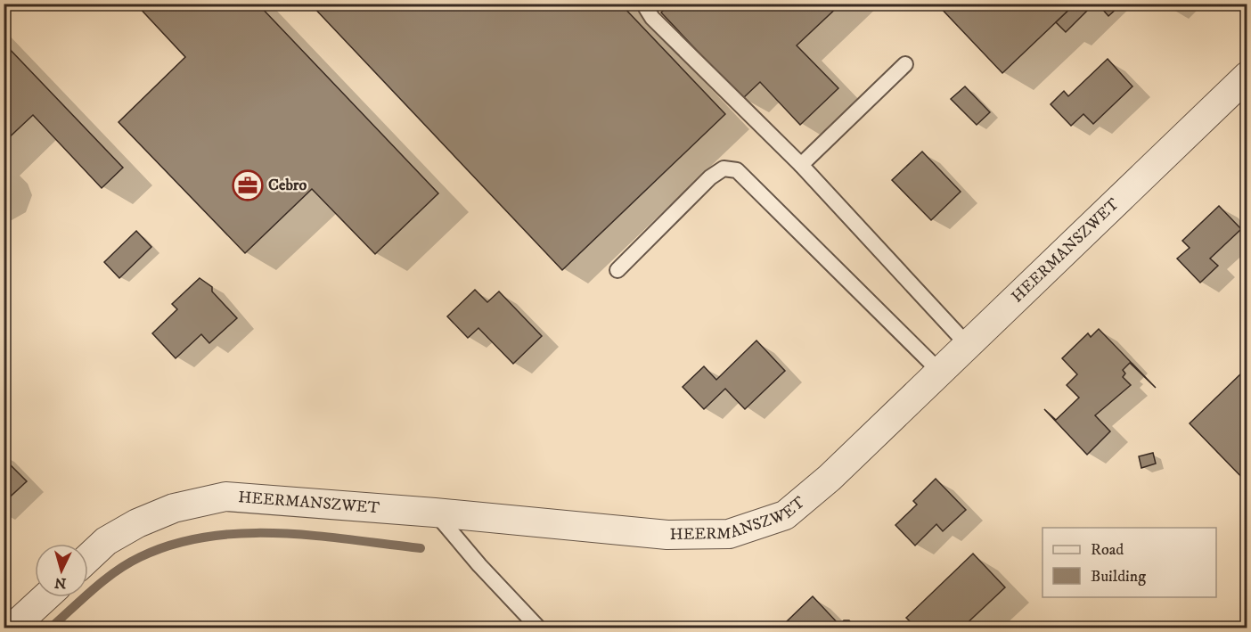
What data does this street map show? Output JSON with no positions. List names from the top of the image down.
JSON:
{
  "streets": {
    "street": ["HEERMANSZWET"]
  },
  "places": {
    "office": ["Cebro"]
  },
  "legend": ["Road", "Building"],
  "north": "bottom"
}
